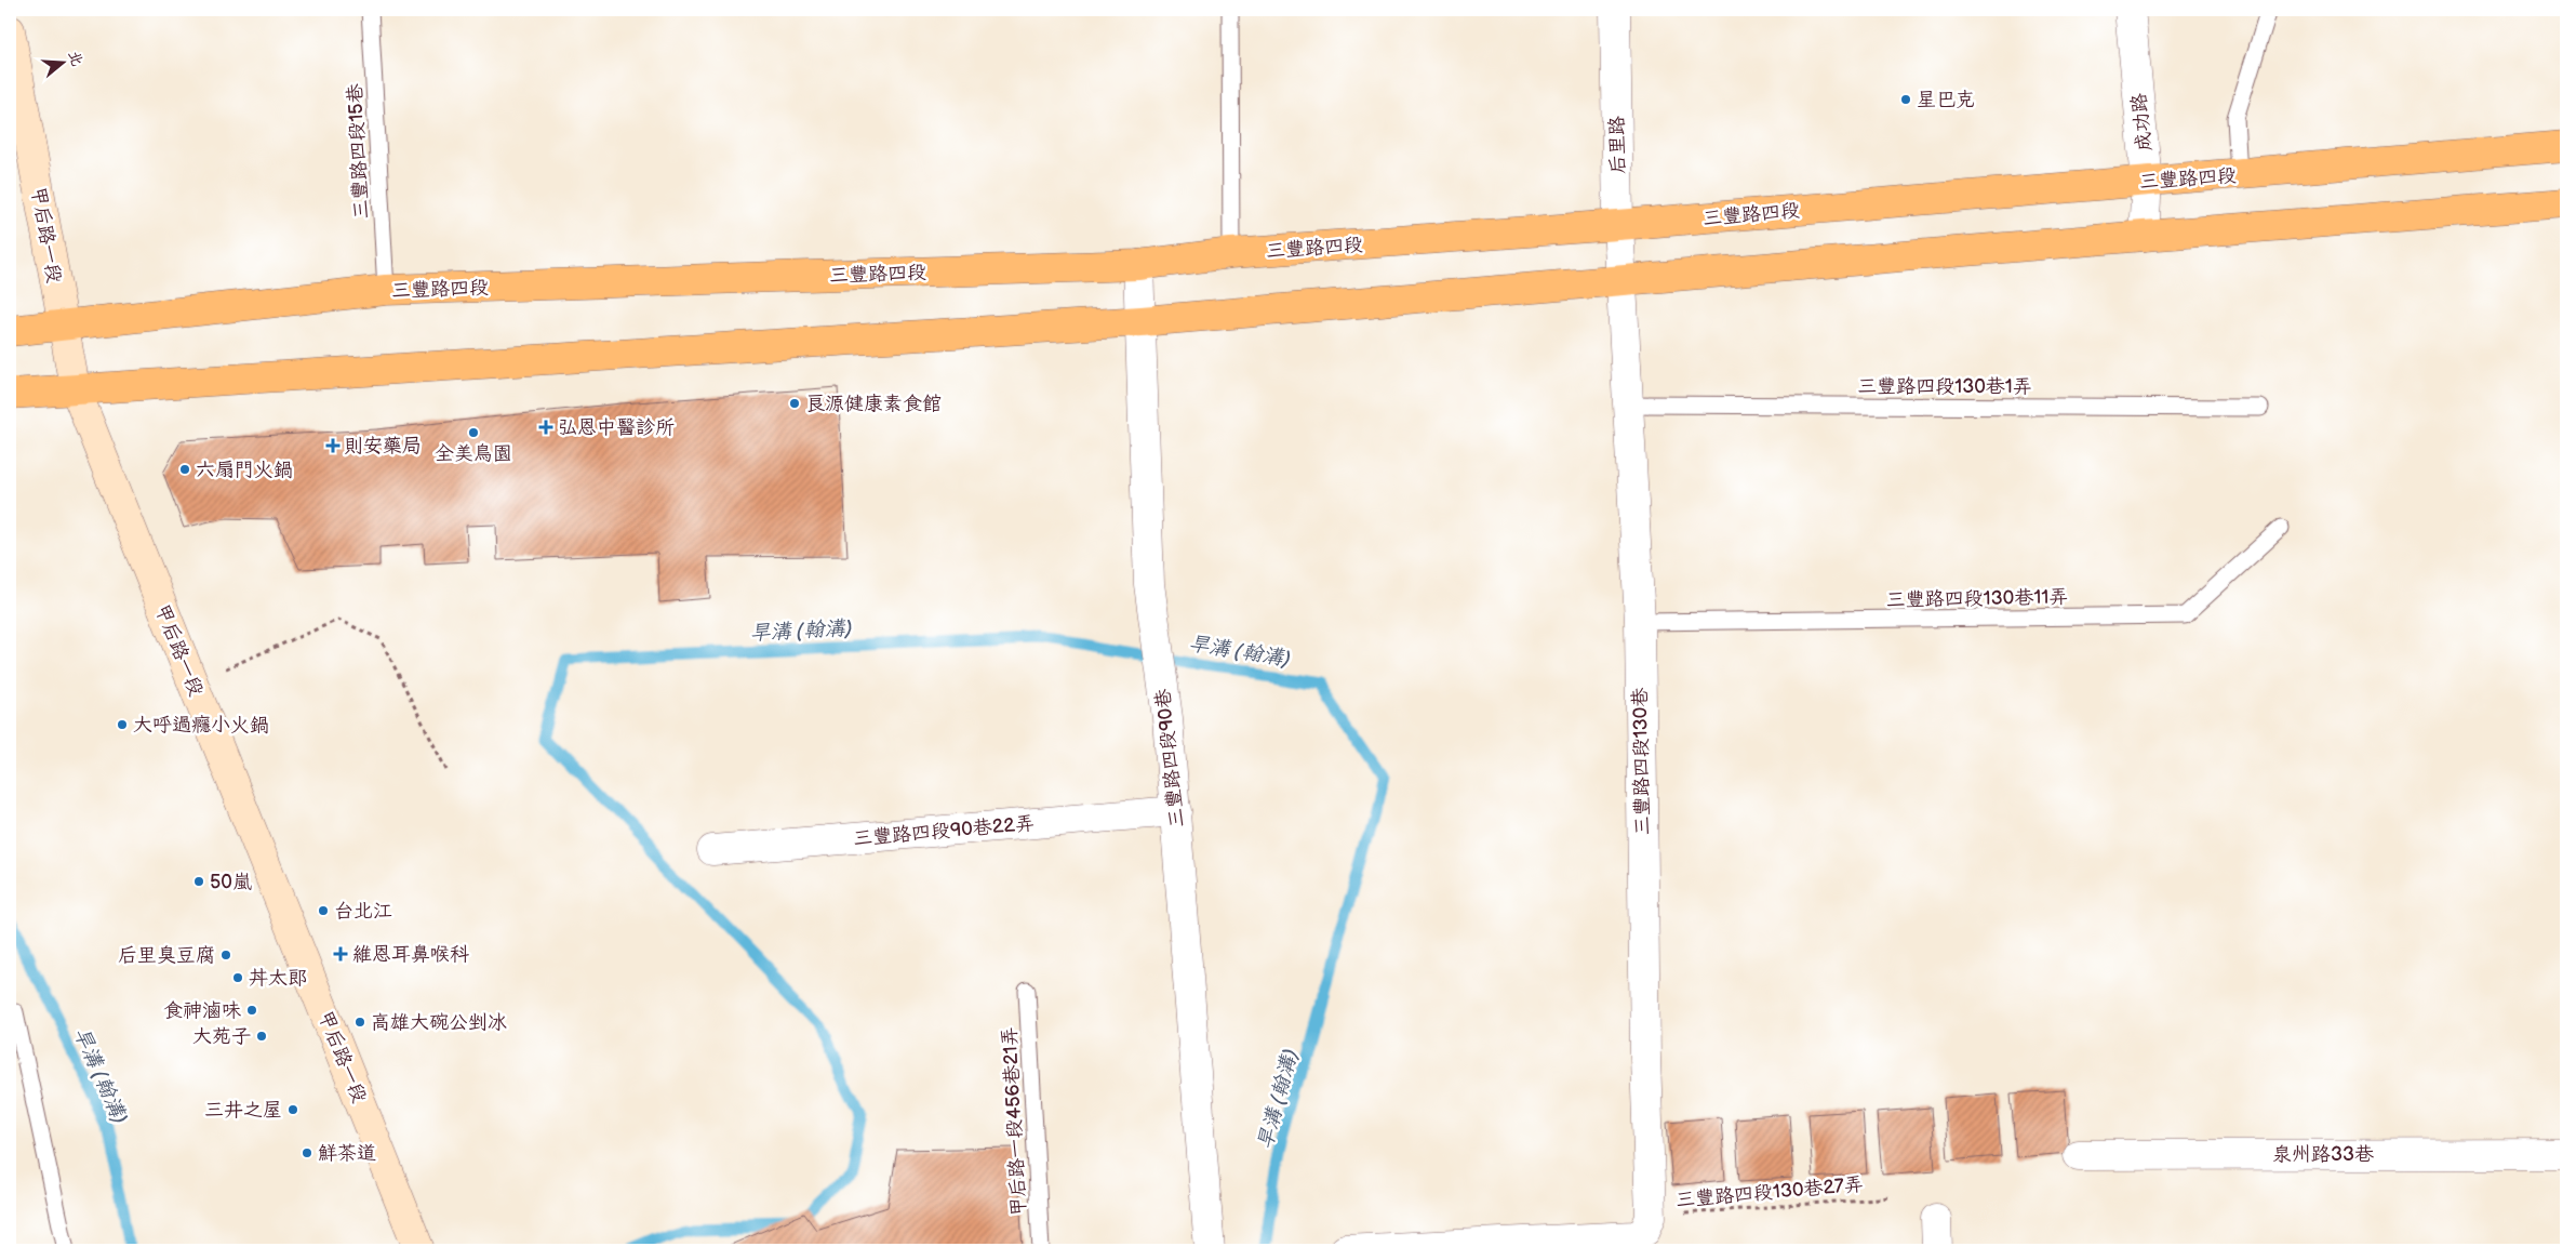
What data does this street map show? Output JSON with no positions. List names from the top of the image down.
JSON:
{
  "streets": {
    "main road": ["三豐路四段", "甲后路一段"],
    "street": [
      "成功路",
      "后里路",
      "三豐路四段90巷",
      "三豐路四段130巷",
      "三豐路四段90巷22弄",
      "泉州路33巷"
    ],
    "lane": [
      "三豐路四段15巷",
      "三豐路四段130巷1弄",
      "三豐路四段130巷11弄",
      "甲后路一段456巷21弄"
    ],
    "path": ["三豐路四段130巷27弄"]
  },
  "crossings": [
    ["成功路", "三豐路四段"],
    ["后里路", "三豐路四段"],
    ["后里路", "三豐路四段130巷"],
    ["三豐路四段15巷", "三豐路四段"],
    ["三豐路四段", "甲后路一段"],
    ["三豐路四段", "三豐路四段90巷"],
    ["三豐路四段130巷1弄", "三豐路四段130巷"],
    ["三豐路四段130巷11弄", "三豐路四段130巷"],
    ["三豐路四段90巷", "三豐路四段90巷22弄"],
    ["三豐路四段130巷", "三豐路四段130巷27弄"]
  ],
  "water": ["旱溝 (翰溝)"],
  "places": {
    "other": [
      "星巴克",
      "良源健康素食館",
      "全美鳥園",
      "六扇門火鍋",
      "大呼過癮小火鍋",
      "50嵐",
      "台北江",
      "后里臭豆腐",
      "丼太郎",
      "食神滷味",
      "高雄大碗公剉冰",
      "大苑子",
      "三井之屋",
      "鮮茶道"
    ],
    "health": ["弘恩中醫診所", "則安藥局", "維恩耳鼻喉科"]
  },
  "north": "right"
}
